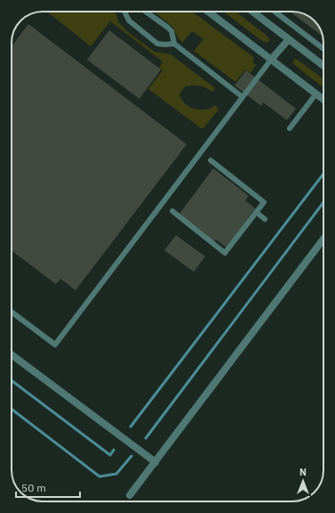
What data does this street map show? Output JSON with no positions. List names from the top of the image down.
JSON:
{
  "scale_bar": "50 m",
  "north": "top"
}
